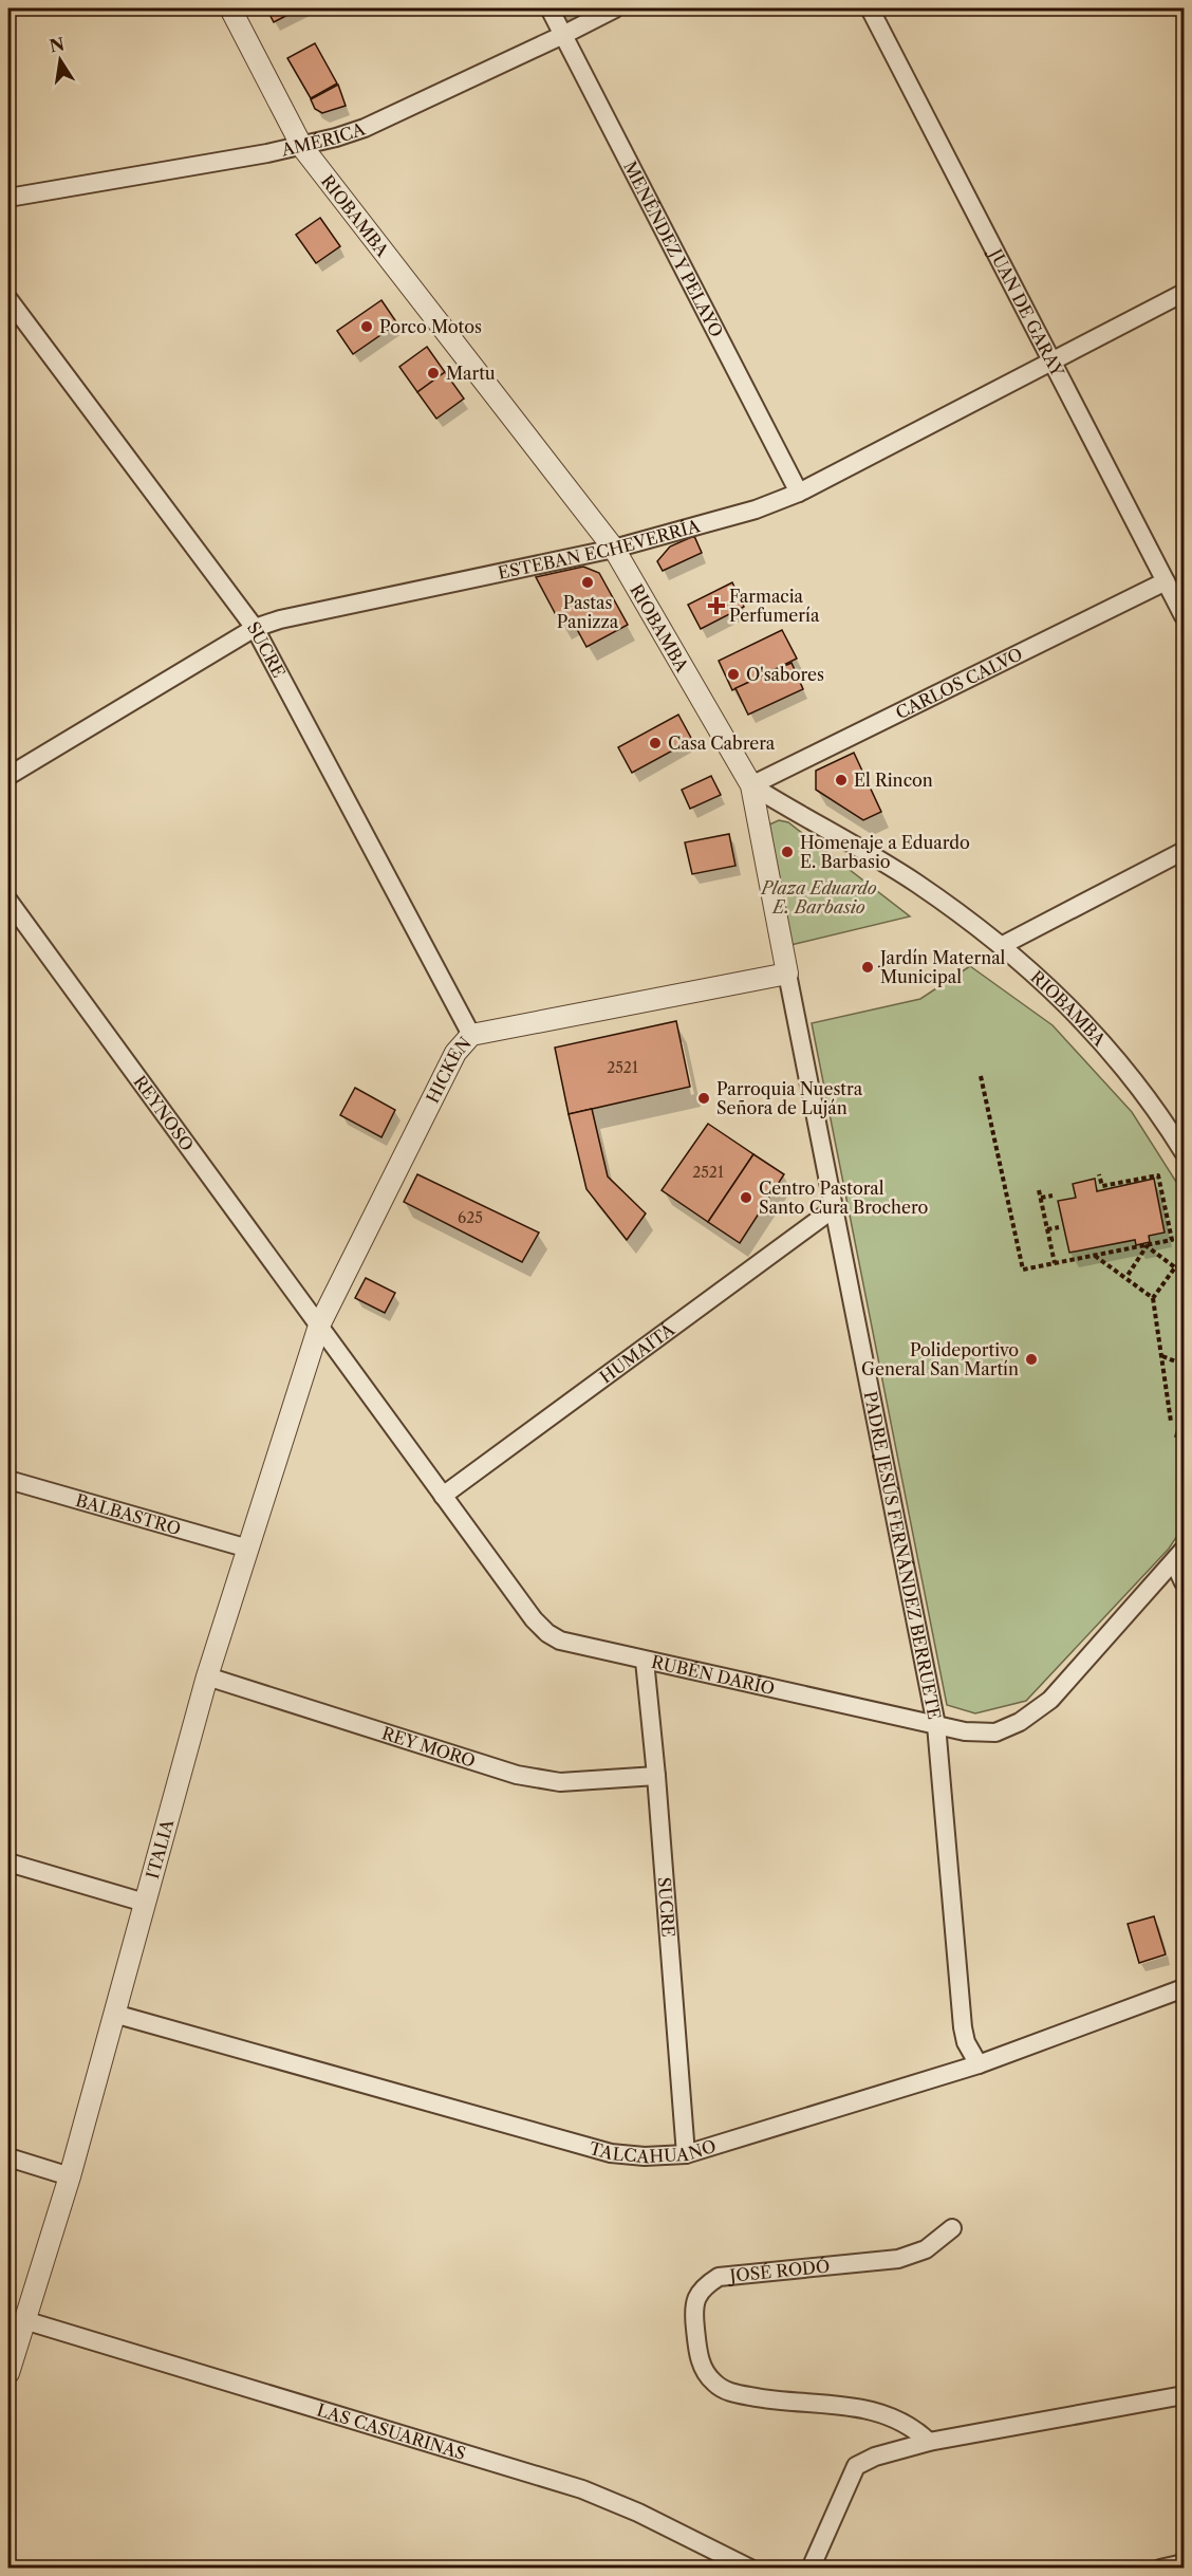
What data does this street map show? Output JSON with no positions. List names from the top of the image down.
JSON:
{
  "streets": {
    "street": [
      "AMÉRICA",
      "RIOBAMBA",
      "MENÉNDEZ Y PELAYO",
      "JUAN DE GARAY",
      "ESTEBAN ECHEVERRÍA",
      "SUCRE",
      "CARLOS CALVO",
      "HICKEN",
      "REYNOSO",
      "HUMAITÁ",
      "BALBASTRO",
      "PADRE JESÚS FERNÁNDEZ BERRUETE",
      "RUBÉN DARÍO",
      "REY MORO",
      "ITALIA",
      "TALCAHUANO",
      "JOSÉ RODÓ",
      "LAS CASUARINAS"
    ]
  },
  "crossings": [
    ["AMÉRICA", "RIOBAMBA"],
    ["AMÉRICA", "MENÉNDEZ Y PELAYO"],
    ["RIOBAMBA", "ESTEBAN ECHEVERRÍA"],
    ["RIOBAMBA", "CARLOS CALVO"],
    ["RIOBAMBA", "PADRE JESÚS FERNÁNDEZ BERRUETE"],
    ["MENÉNDEZ Y PELAYO", "ESTEBAN ECHEVERRÍA"],
    ["JUAN DE GARAY", "ESTEBAN ECHEVERRÍA"],
    ["JUAN DE GARAY", "CARLOS CALVO"],
    ["ESTEBAN ECHEVERRÍA", "SUCRE"],
    ["SUCRE", "HICKEN"],
    ["SUCRE", "RUBÉN DARÍO"],
    ["SUCRE", "REY MORO"],
    ["SUCRE", "TALCAHUANO"],
    ["CARLOS CALVO", "PADRE JESÚS FERNÁNDEZ BERRUETE"],
    ["HICKEN", "REYNOSO"],
    ["HICKEN", "PADRE JESÚS FERNÁNDEZ BERRUETE"],
    ["HICKEN", "RUBÉN DARÍO"],
    ["HICKEN", "ITALIA"],
    ["REYNOSO", "RUBÉN DARÍO"],
    ["REYNOSO", "ITALIA"],
    ["HUMAITÁ", "PADRE JESÚS FERNÁNDEZ BERRUETE"],
    ["HUMAITÁ", "RUBÉN DARÍO"],
    ["BALBASTRO", "ITALIA"],
    ["PADRE JESÚS FERNÁNDEZ BERRUETE", "RUBÉN DARÍO"],
    ["PADRE JESÚS FERNÁNDEZ BERRUETE", "TALCAHUANO"],
    ["RUBÉN DARÍO", "ITALIA"],
    ["REY MORO", "ITALIA"],
    ["ITALIA", "TALCAHUANO"],
    ["ITALIA", "LAS CASUARINAS"]
  ],
  "parks": ["Plaza Eduardo E. Barbasio"],
  "places": {
    "other": [
      "Porco Motos",
      "Martu",
      "Pastas Panizza",
      "O'sabores",
      "Casa Cabrera",
      "El Rincon",
      "Homenaje a Eduardo E. Barbasio",
      "Jardín Maternal Municipal",
      "Parroquia Nuestra Señora de Luján",
      "Centro Pastoral Santo Cura Brochero",
      "Polideportivo General San Martín"
    ],
    "health": ["Farmacia Perfumería"]
  },
  "house_numbers": ["2521", "2521", "625"],
  "north": "top"
}
